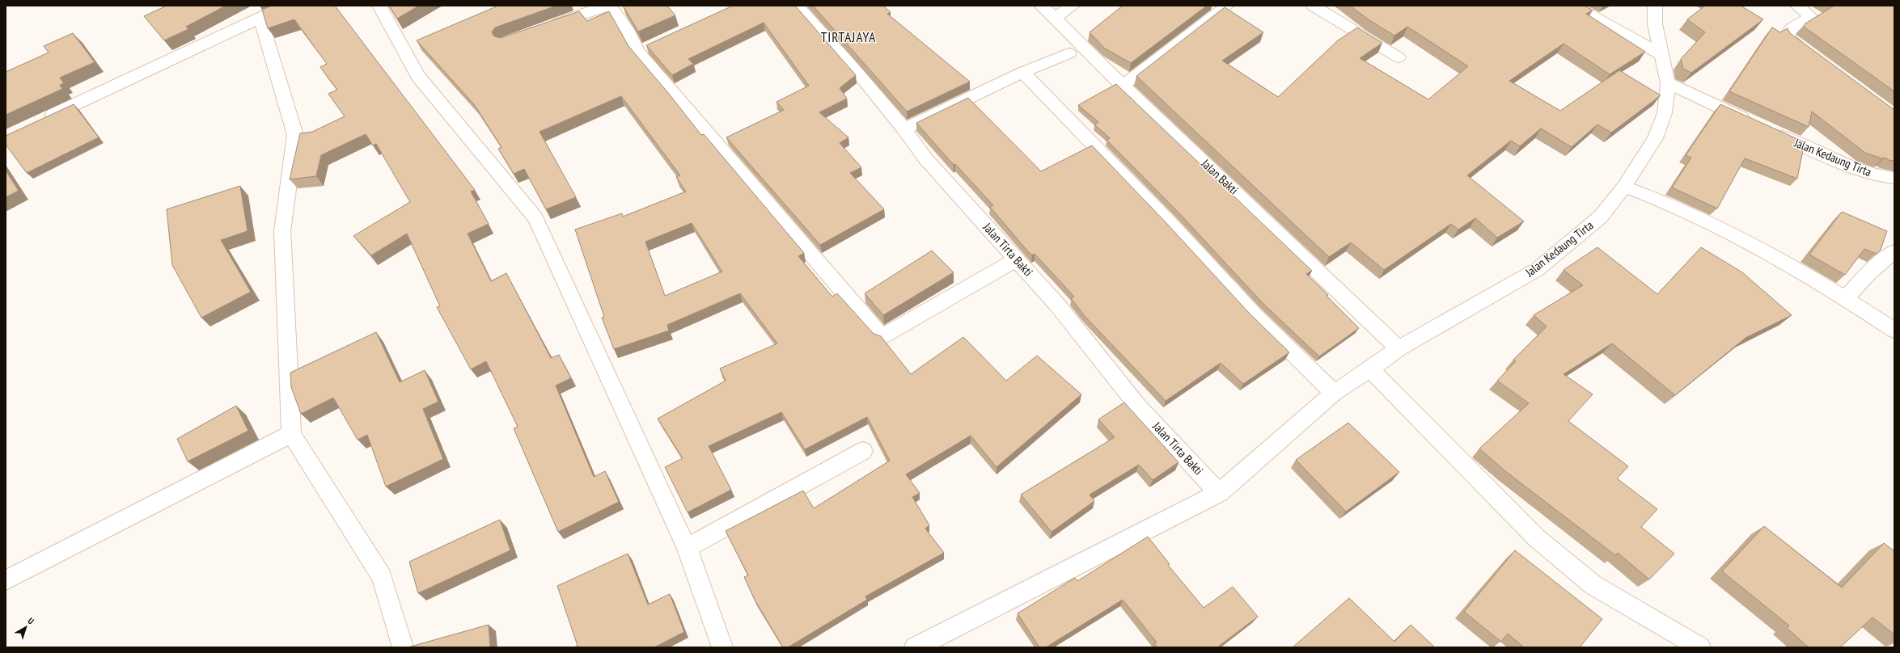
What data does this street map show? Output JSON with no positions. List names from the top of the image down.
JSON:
{
  "streets": {
    "street": ["Jalan Kedaung Tirta", "Jalan Bakti", "Jalan Tirta Bakti"]
  },
  "crossings": [
    ["Jalan Kedaung Tirta", "Jalan Bakti"],
    ["Jalan Kedaung Tirta", "Jalan Tirta Bakti"]
  ],
  "districts": ["TIRTAJAYA"],
  "north": "top right"
}
